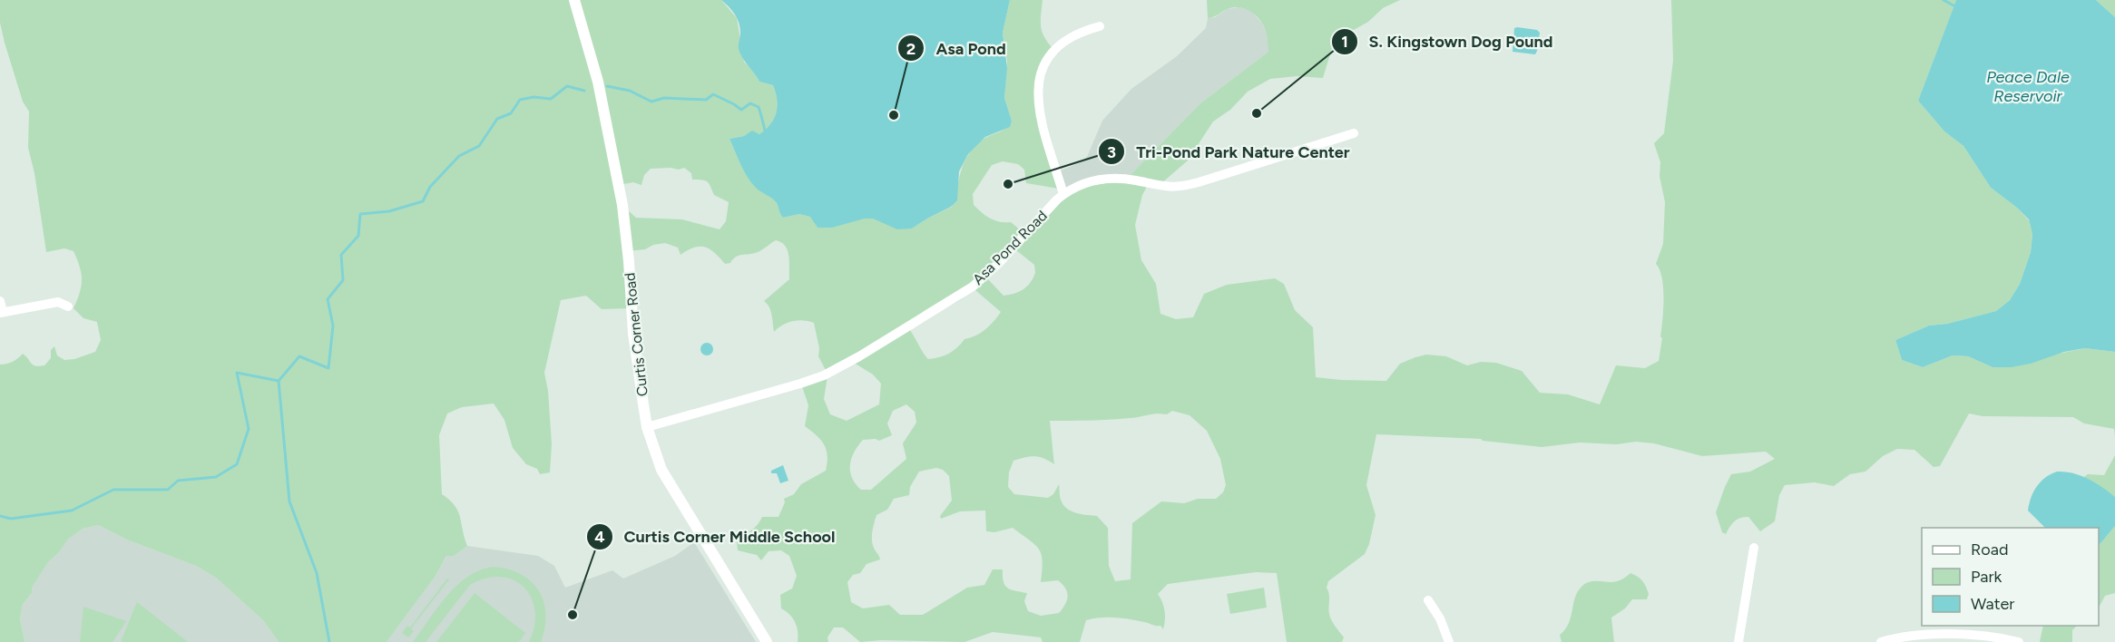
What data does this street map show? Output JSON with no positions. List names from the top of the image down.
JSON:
{
  "streets": {
    "street": ["Asa Pond Road", "Curtis Corner Road"]
  },
  "crossings": [
    ["Asa Pond Road", "Curtis Corner Road"]
  ],
  "water": ["Peace Dale Reservoir"],
  "places": [
    "S. Kingstown Dog Pound",
    "Asa Pond",
    "Tri-Pond Park Nature Center",
    "Curtis Corner Middle School"
  ],
  "legend": ["Road", "Park", "Water"]
}
